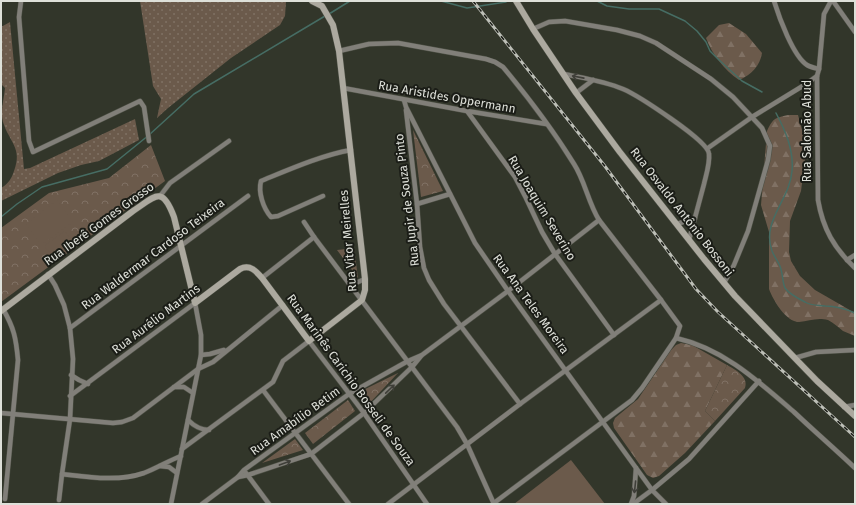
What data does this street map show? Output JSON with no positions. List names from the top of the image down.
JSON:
{
  "streets": {
    "street": [
      "Rua Aristides Oppermann",
      "Rua Salomão Abud",
      "Rua Jupir de Souza Pinto",
      "Rua Joaquim Severino",
      "Rua Osvaldo Antônio Bossoni",
      "Rua Iberê Gomes Grosso",
      "Rua Vitor Meirelles",
      "Rua Waldermar Cardoso Teixeira",
      "Rua Ana Teles Moreira",
      "Rua Aurélio Martins",
      "Rua Marinês Carichio Bosseli de Souza",
      "Rua Amabílio Betim"
    ]
  },
  "crossings": [
    ["Rua Aristides Oppermann", "Rua Joaquim Severino"],
    ["Rua Aristides Oppermann", "Rua Vitor Meirelles"],
    ["Rua Aristides Oppermann", "Rua Ana Teles Moreira"],
    ["Rua Jupir de Souza Pinto", "Rua Ana Teles Moreira"],
    ["Rua Vitor Meirelles", "Rua Amabílio Betim"],
    ["Rua Aurélio Martins", "Rua Marinês Carichio Bosseli de Souza"],
    ["Rua Marinês Carichio Bosseli de Souza", "Rua Amabílio Betim"]
  ]
}
